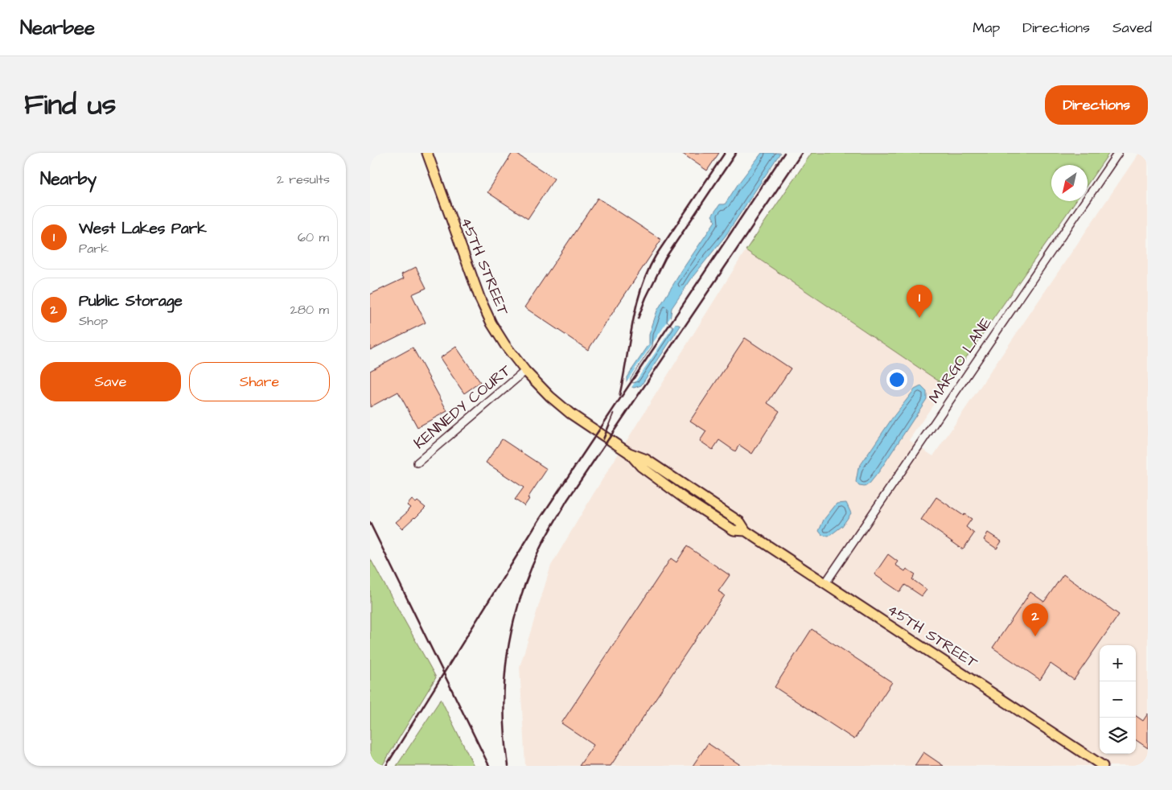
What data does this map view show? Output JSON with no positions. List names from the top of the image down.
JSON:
{
  "streets": {
    "main road": ["45TH STREET"],
    "street": ["MARGO LANE", "KENNEDY COURT"]
  },
  "crossings": [
    ["45TH STREET", "MARGO LANE"],
    ["45TH STREET", "KENNEDY COURT"]
  ],
  "north": "bottom left",
  "page": {
    "header": "Nearbee",
    "nav": ["Map", "Directions", "Saved"],
    "title": "Find us",
    "buttons": [
      "Directions",
      ["Save", "Share"]
    ],
    "heading": ["Nearby", "2 results"],
    "list": [
      {
        "mark": "1",
        "name": "West Lakes Park",
        "note": "Park",
        "value": "60 m"
      },
      {
        "mark": "2",
        "name": "Public Storage",
        "note": "Shop",
        "value": "280 m"
      }
    ],
    "pins": ["1", "2"],
    "map_buttons": ["+", "−"]
  }
}
